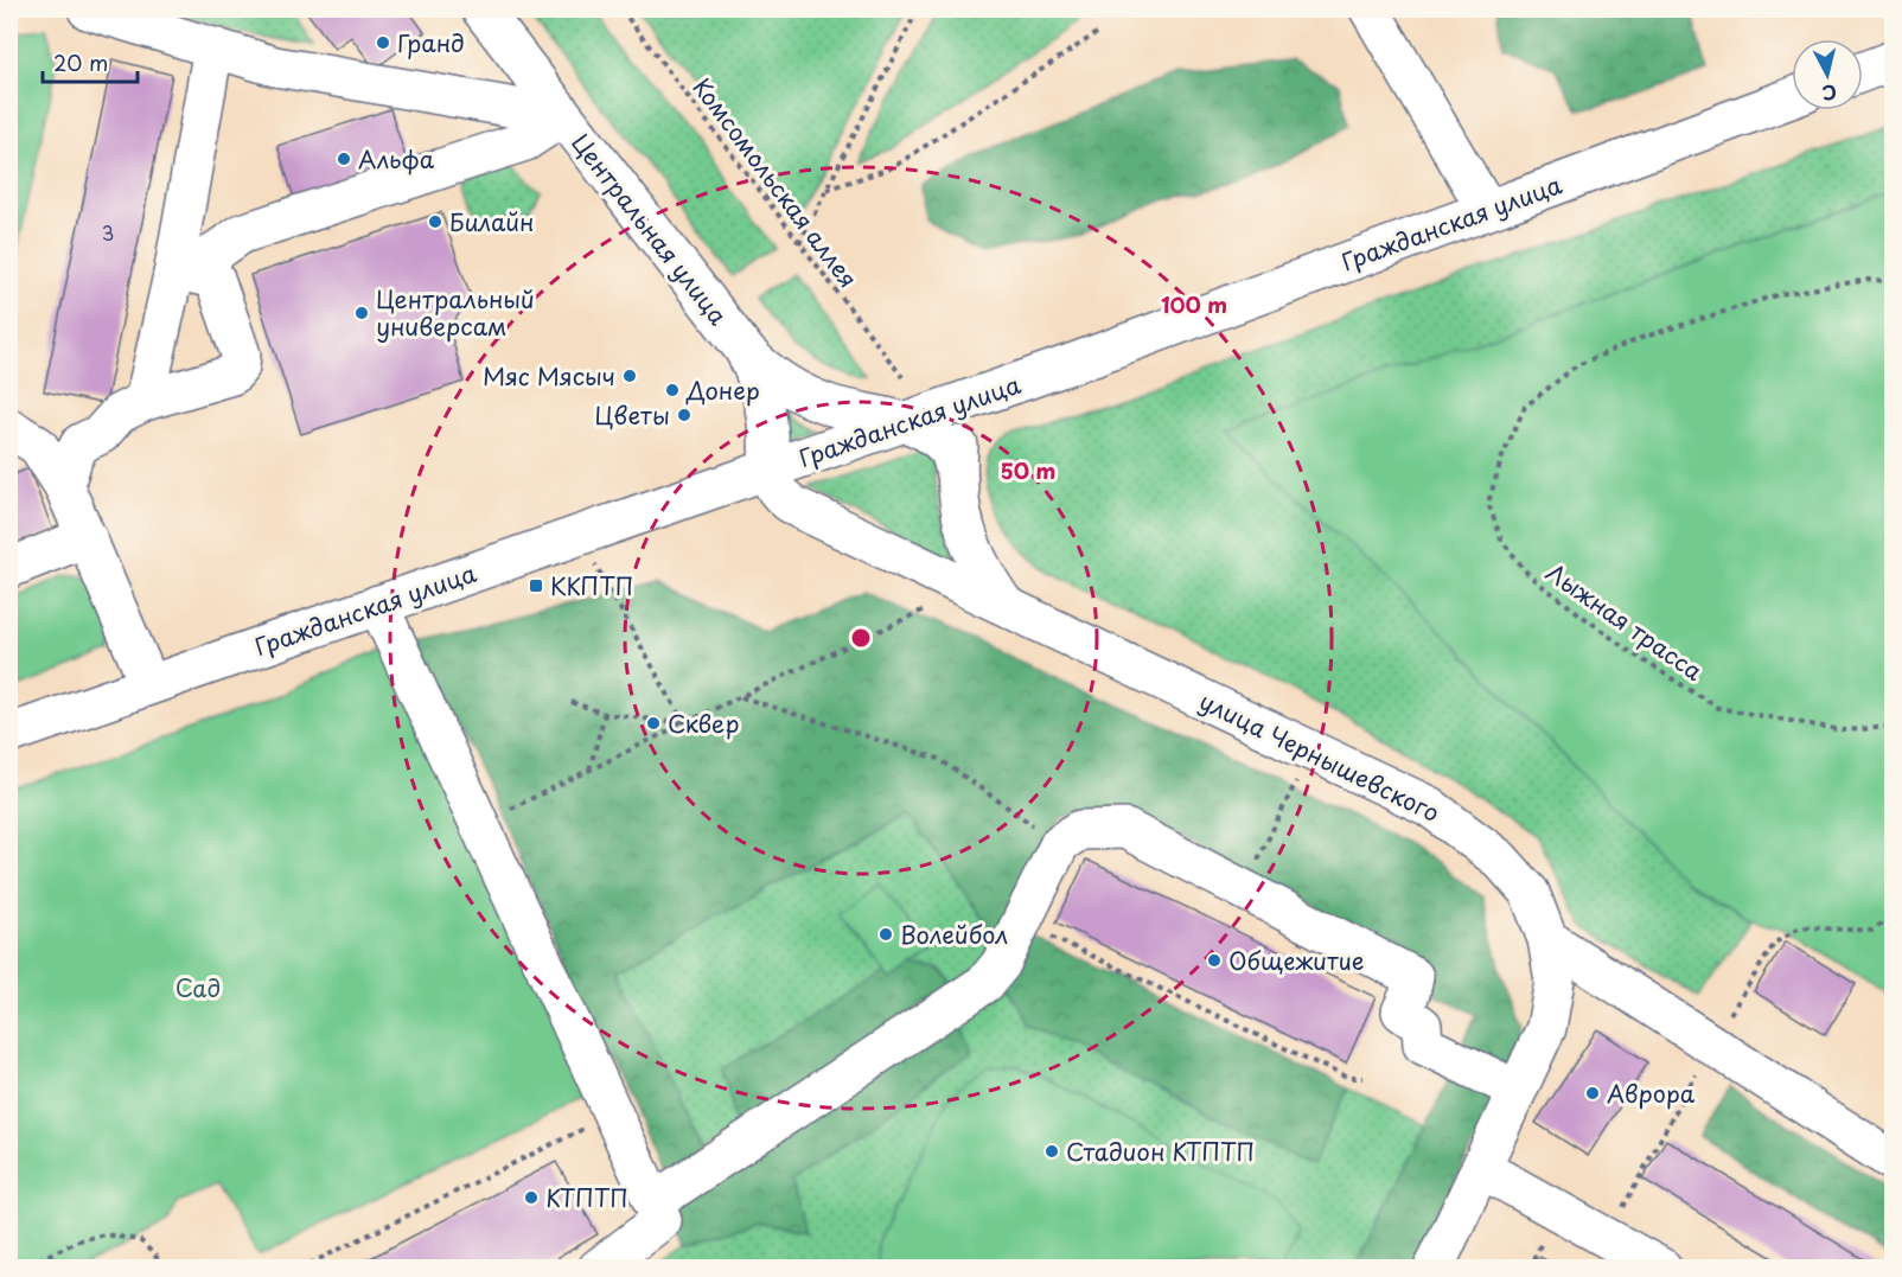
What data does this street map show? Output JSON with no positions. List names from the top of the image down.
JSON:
{
  "streets": {
    "street": ["Гражданская улица", "Центральная улица", "улица Чернышевского"],
    "path": ["Комсомольская аллея", "Лыжная трасса"]
  },
  "crossings": [
    ["Гражданская улица", "Центральная улица"],
    ["Гражданская улица", "улица Чернышевского"],
    ["Центральная улица", "улица Чернышевского"]
  ],
  "parks": ["Сад"],
  "places": {
    "other": [
      "Гранд",
      "Альфа",
      "Билайн",
      "Центральный универсам",
      "Мяс Мясыч",
      "Донер",
      "Цветы",
      "Сквер",
      "Волейбол",
      "Общежитие",
      "Аврора",
      "Стадион КТПТП",
      "КТПТП"
    ],
    "transit": ["ККПТП"]
  },
  "house_numbers": ["3"],
  "scale_bar": "20 m",
  "north": "bottom",
  "rings": ["100 m", "50 m"]
}
